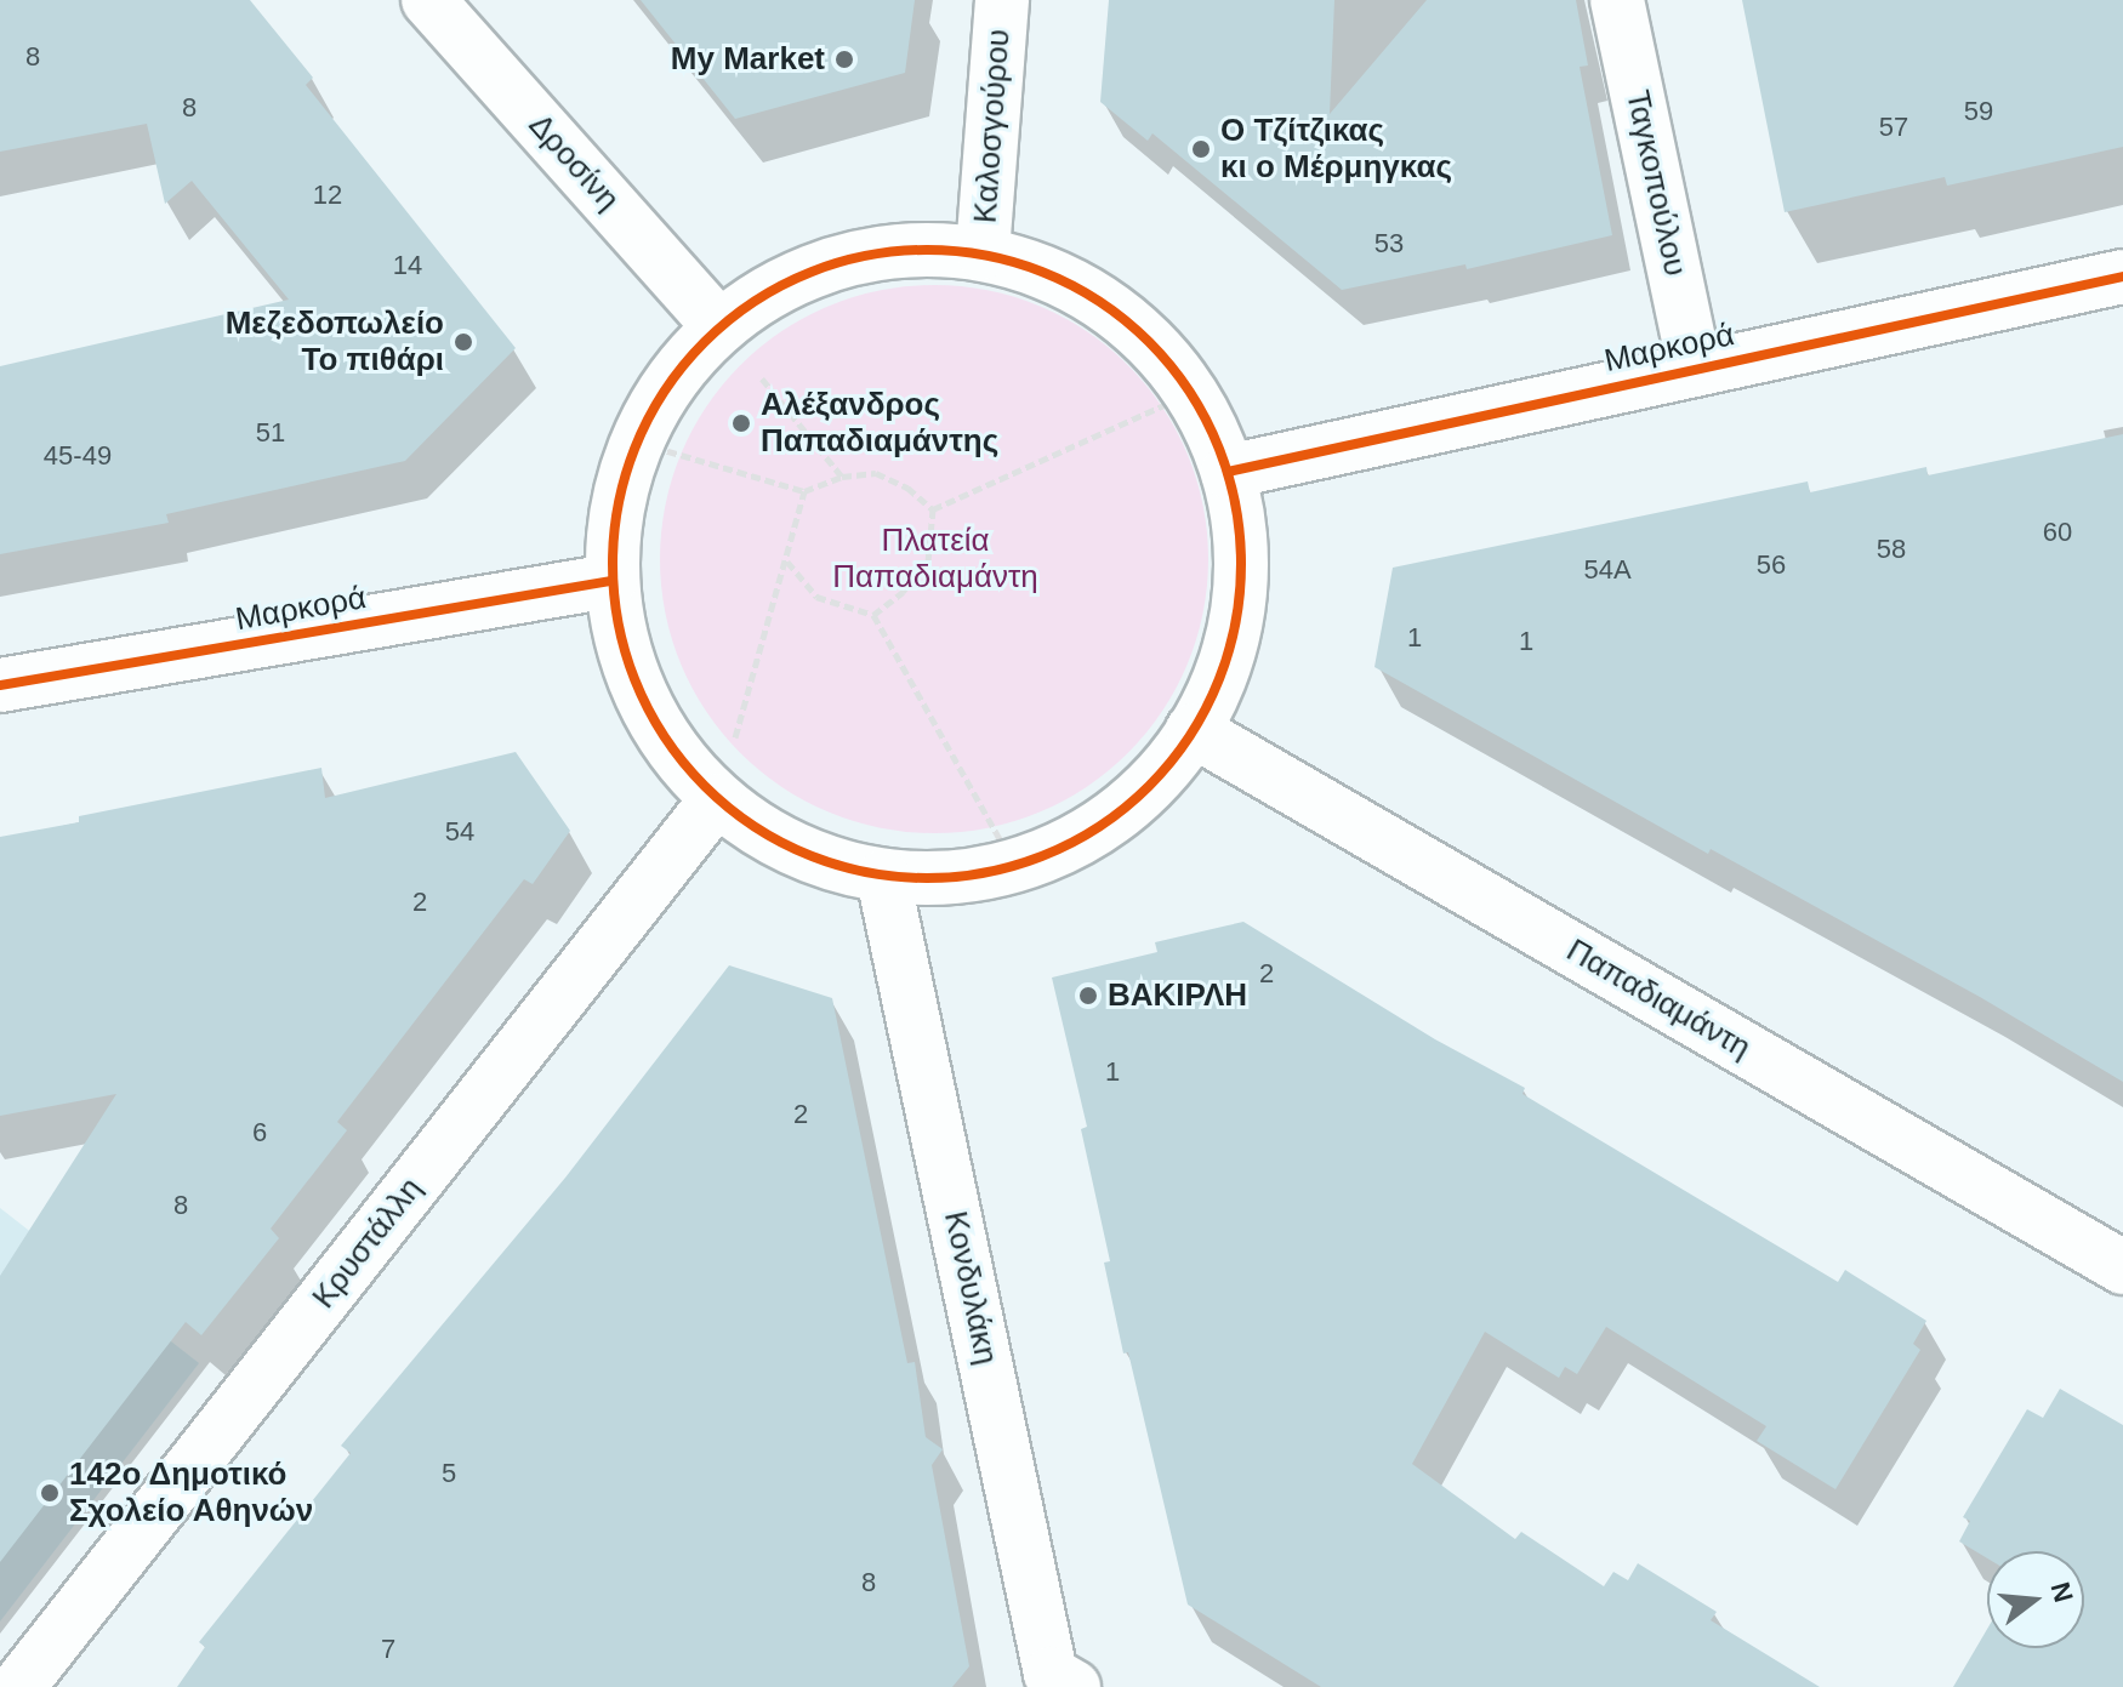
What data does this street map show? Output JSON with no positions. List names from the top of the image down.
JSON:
{
  "streets": {
    "street": [
      "Καλοσγούρου",
      "Δροσίνη",
      "Ταγκοπούλου",
      "Μαρκορά",
      "Παπαδιαμάντη",
      "Κρυστάλλη",
      "Κονδυλάκη"
    ]
  },
  "crossings": [
    ["Ταγκοπούλου", "Μαρκορά"]
  ],
  "parks": ["Πλατεία Παπαδιαμάντη"],
  "places": [
    "My Market",
    "Ο Τζίτζικας κι ο Μέρμηγκας",
    "Μεζεδοπωλείο Το πιθάρι",
    "Αλέξανδρος Παπαδιαμάντης",
    "ΒΑΚΙΡΛΗ",
    "142ο Δημοτικό Σχολείο Αθηνών"
  ],
  "house_numbers": [
    "8",
    "8",
    "59",
    "57",
    "12",
    "53",
    "14",
    "51",
    "45-49",
    "60",
    "58",
    "56",
    "54Α",
    "1",
    "1",
    "54",
    "2",
    "2",
    "1",
    "2",
    "6",
    "8",
    "5",
    "8",
    "7"
  ],
  "north": "right"
}
